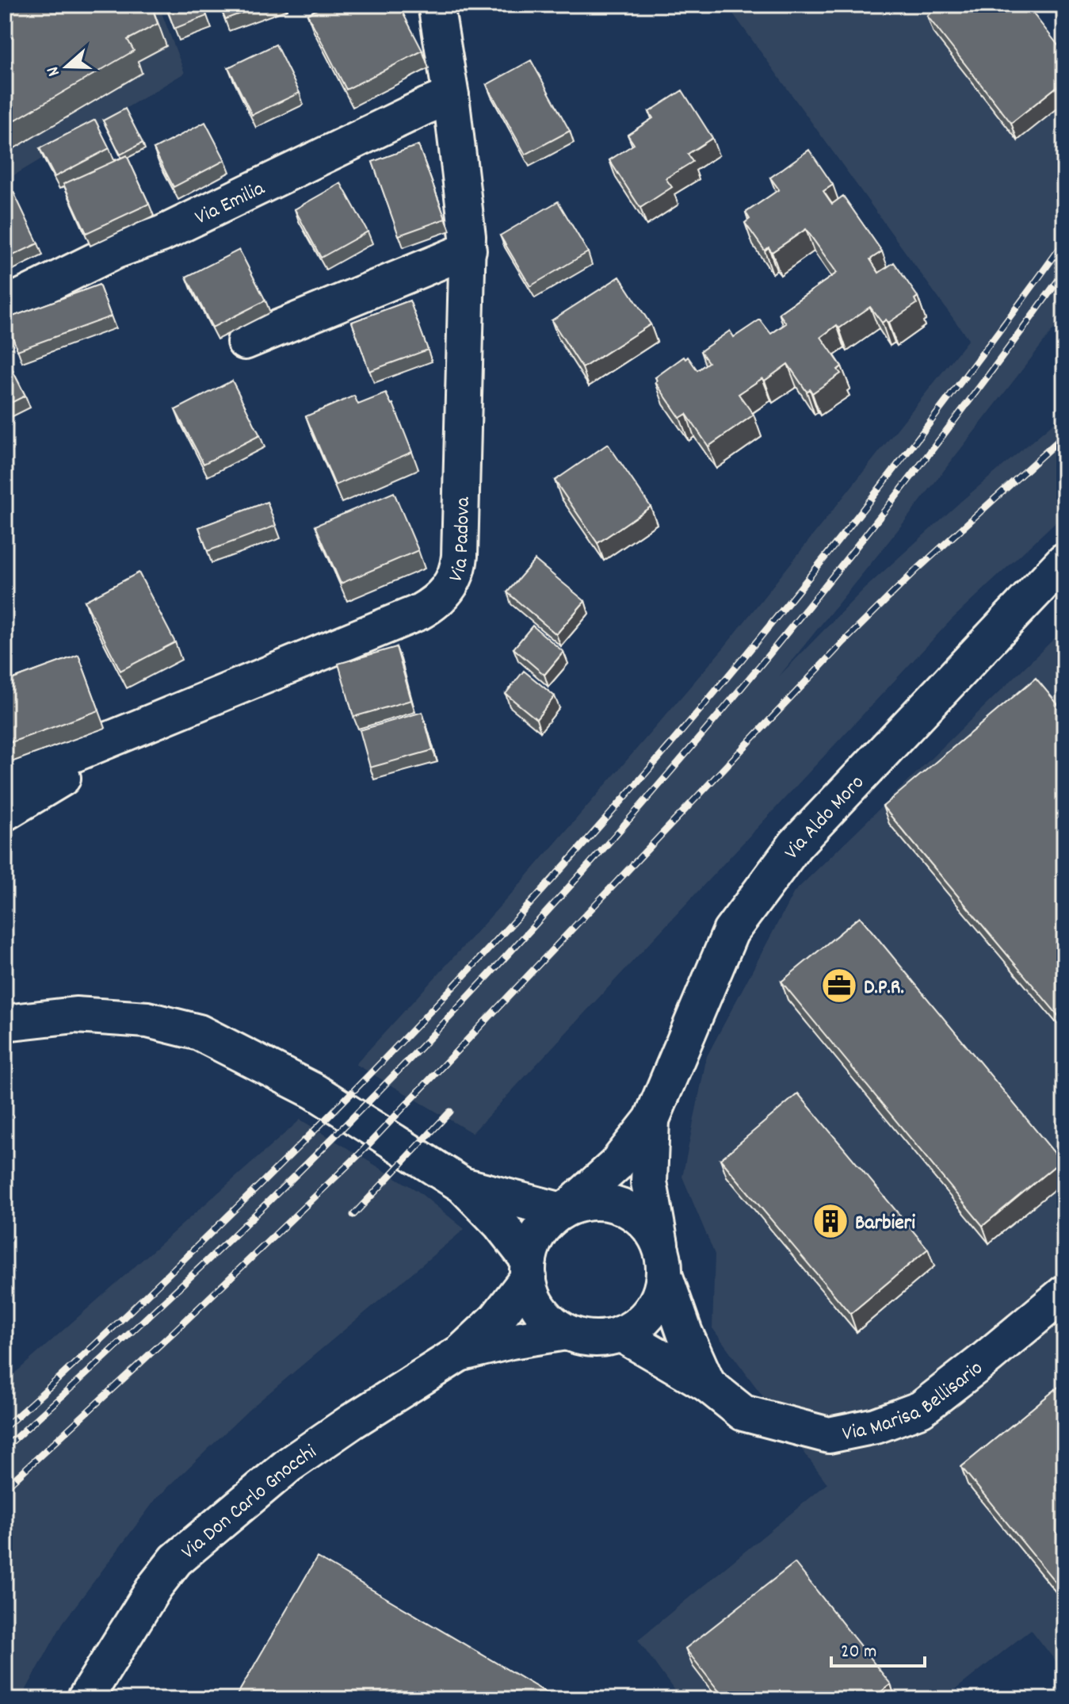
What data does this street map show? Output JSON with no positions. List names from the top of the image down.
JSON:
{
  "streets": {
    "street": [
      "Via Emilia",
      "Via Padova",
      "Via Aldo Moro",
      "Via Marisa Bellisario",
      "Via Don Carlo Gnocchi"
    ]
  },
  "crossings": [
    ["Via Emilia", "Via Padova"],
    ["Via Aldo Moro", "Via Marisa Bellisario"]
  ],
  "places": {
    "office": ["D.P.R."],
    "building": ["Barbieri"]
  },
  "scale_bar": "20 m",
  "north": "left"
}
